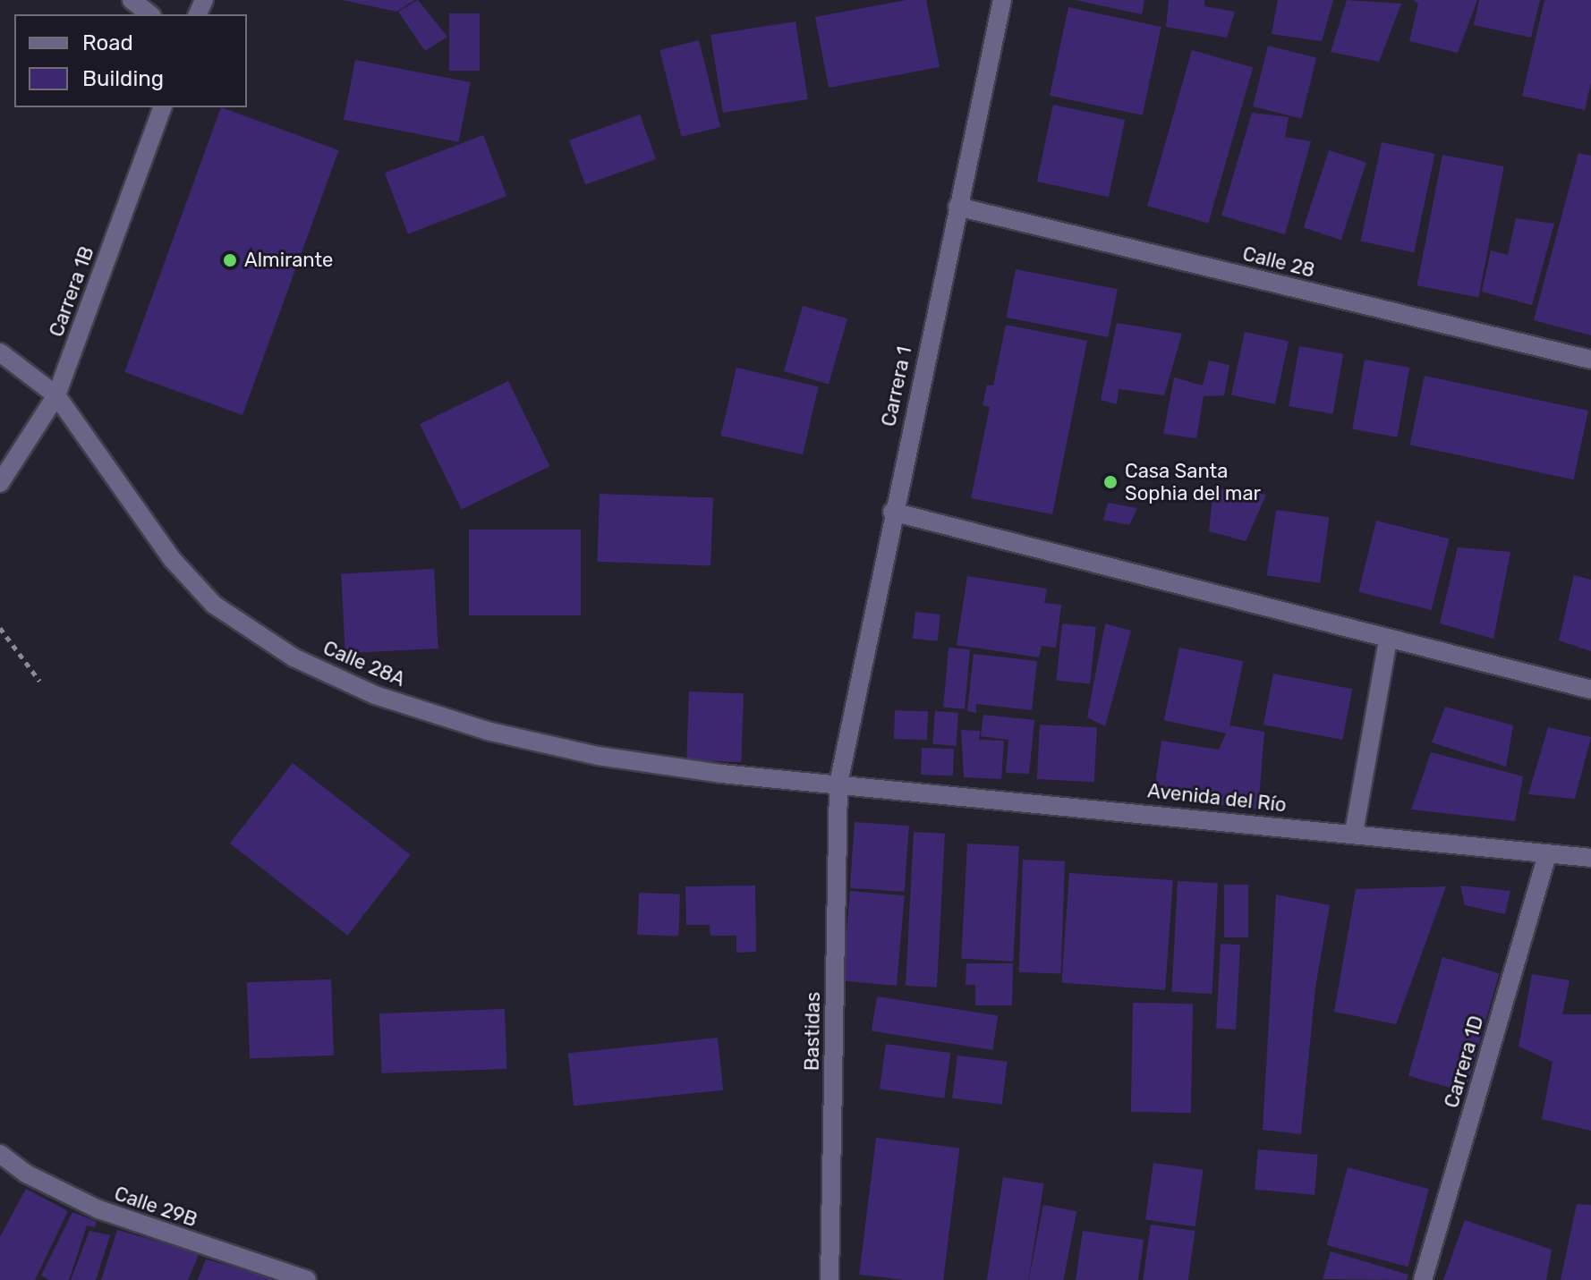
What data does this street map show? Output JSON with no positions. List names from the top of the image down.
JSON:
{
  "streets": {
    "street": [
      "Calle 28",
      "Carrera 1B",
      "Carrera 1",
      "Calle 28A",
      "Avenida del Río",
      "Bastidas",
      "Carrera 1D",
      "Calle 29B"
    ]
  },
  "crossings": [
    ["Calle 28", "Carrera 1"],
    ["Carrera 1B", "Calle 28A"],
    ["Carrera 1", "Calle 28A"],
    ["Carrera 1", "Avenida del Río"],
    ["Carrera 1", "Bastidas"],
    ["Calle 28A", "Avenida del Río"],
    ["Calle 28A", "Bastidas"],
    ["Avenida del Río", "Bastidas"],
    ["Avenida del Río", "Carrera 1D"]
  ],
  "places": ["Almirante", "Casa Santa Sophia del mar"],
  "legend": ["Road", "Building"]
}
